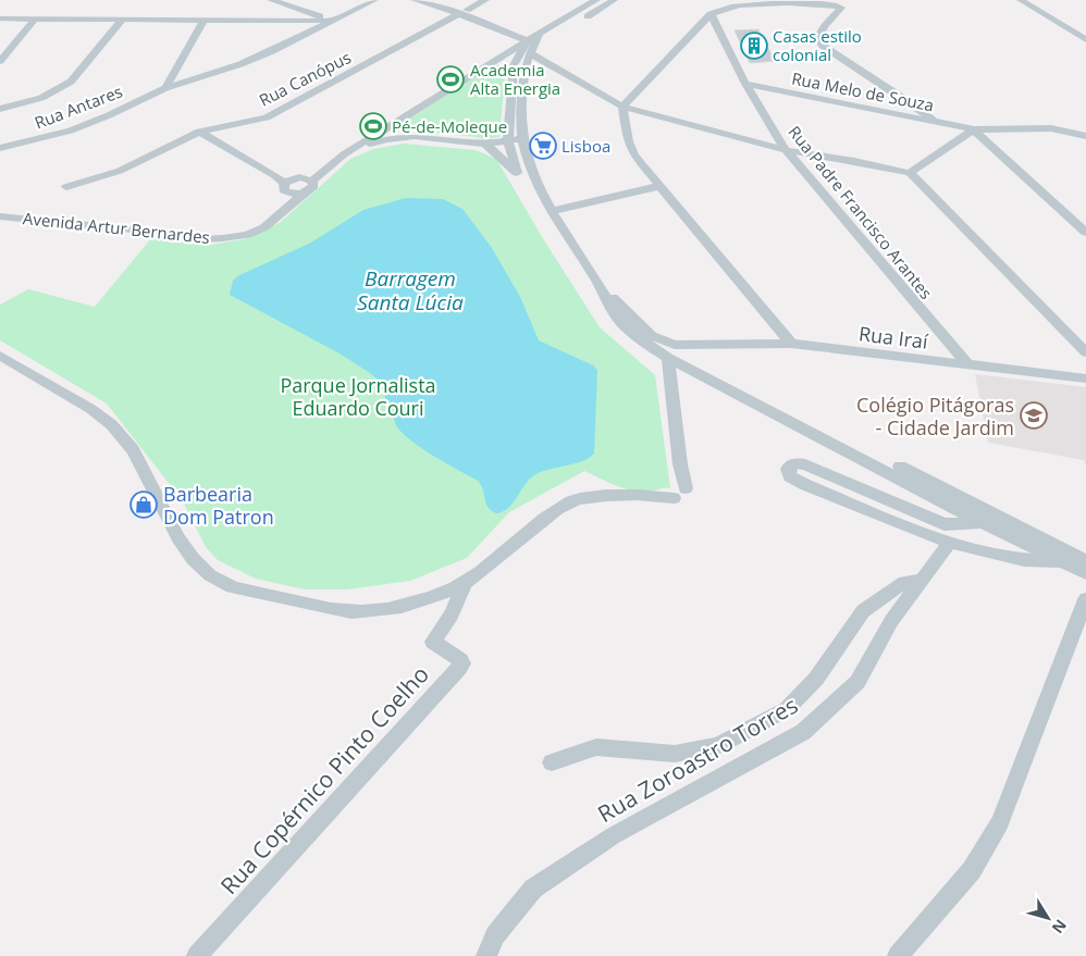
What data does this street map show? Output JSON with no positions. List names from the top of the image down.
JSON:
{
  "streets": {
    "street": [
      "Rua Canópus",
      "Rua Melo de Souza",
      "Rua Antares",
      "Rua Padre Francisco Arantes",
      "Avenida Artur Bernardes",
      "Rua Iraí",
      "Rua Zoroastro Torres",
      "Rua Copérnico Pinto Coelho"
    ]
  },
  "crossings": [
    ["Rua Melo de Souza", "Rua Padre Francisco Arantes"],
    ["Rua Padre Francisco Arantes", "Rua Iraí"]
  ],
  "water": ["Barragem Santa Lúcia"],
  "parks": ["Parque Jornalista Eduardo Couri"],
  "places": {
    "building": ["Casas estilo colonial"],
    "sports": ["Academia Alta Energia", "Pé-de-Moleque"],
    "supermarket": ["Lisboa"],
    "school or university": ["Colégio Pitágoras - Cidade Jardim"],
    "shop": ["Barbearia Dom Patron"]
  },
  "north": "bottom right"
}
